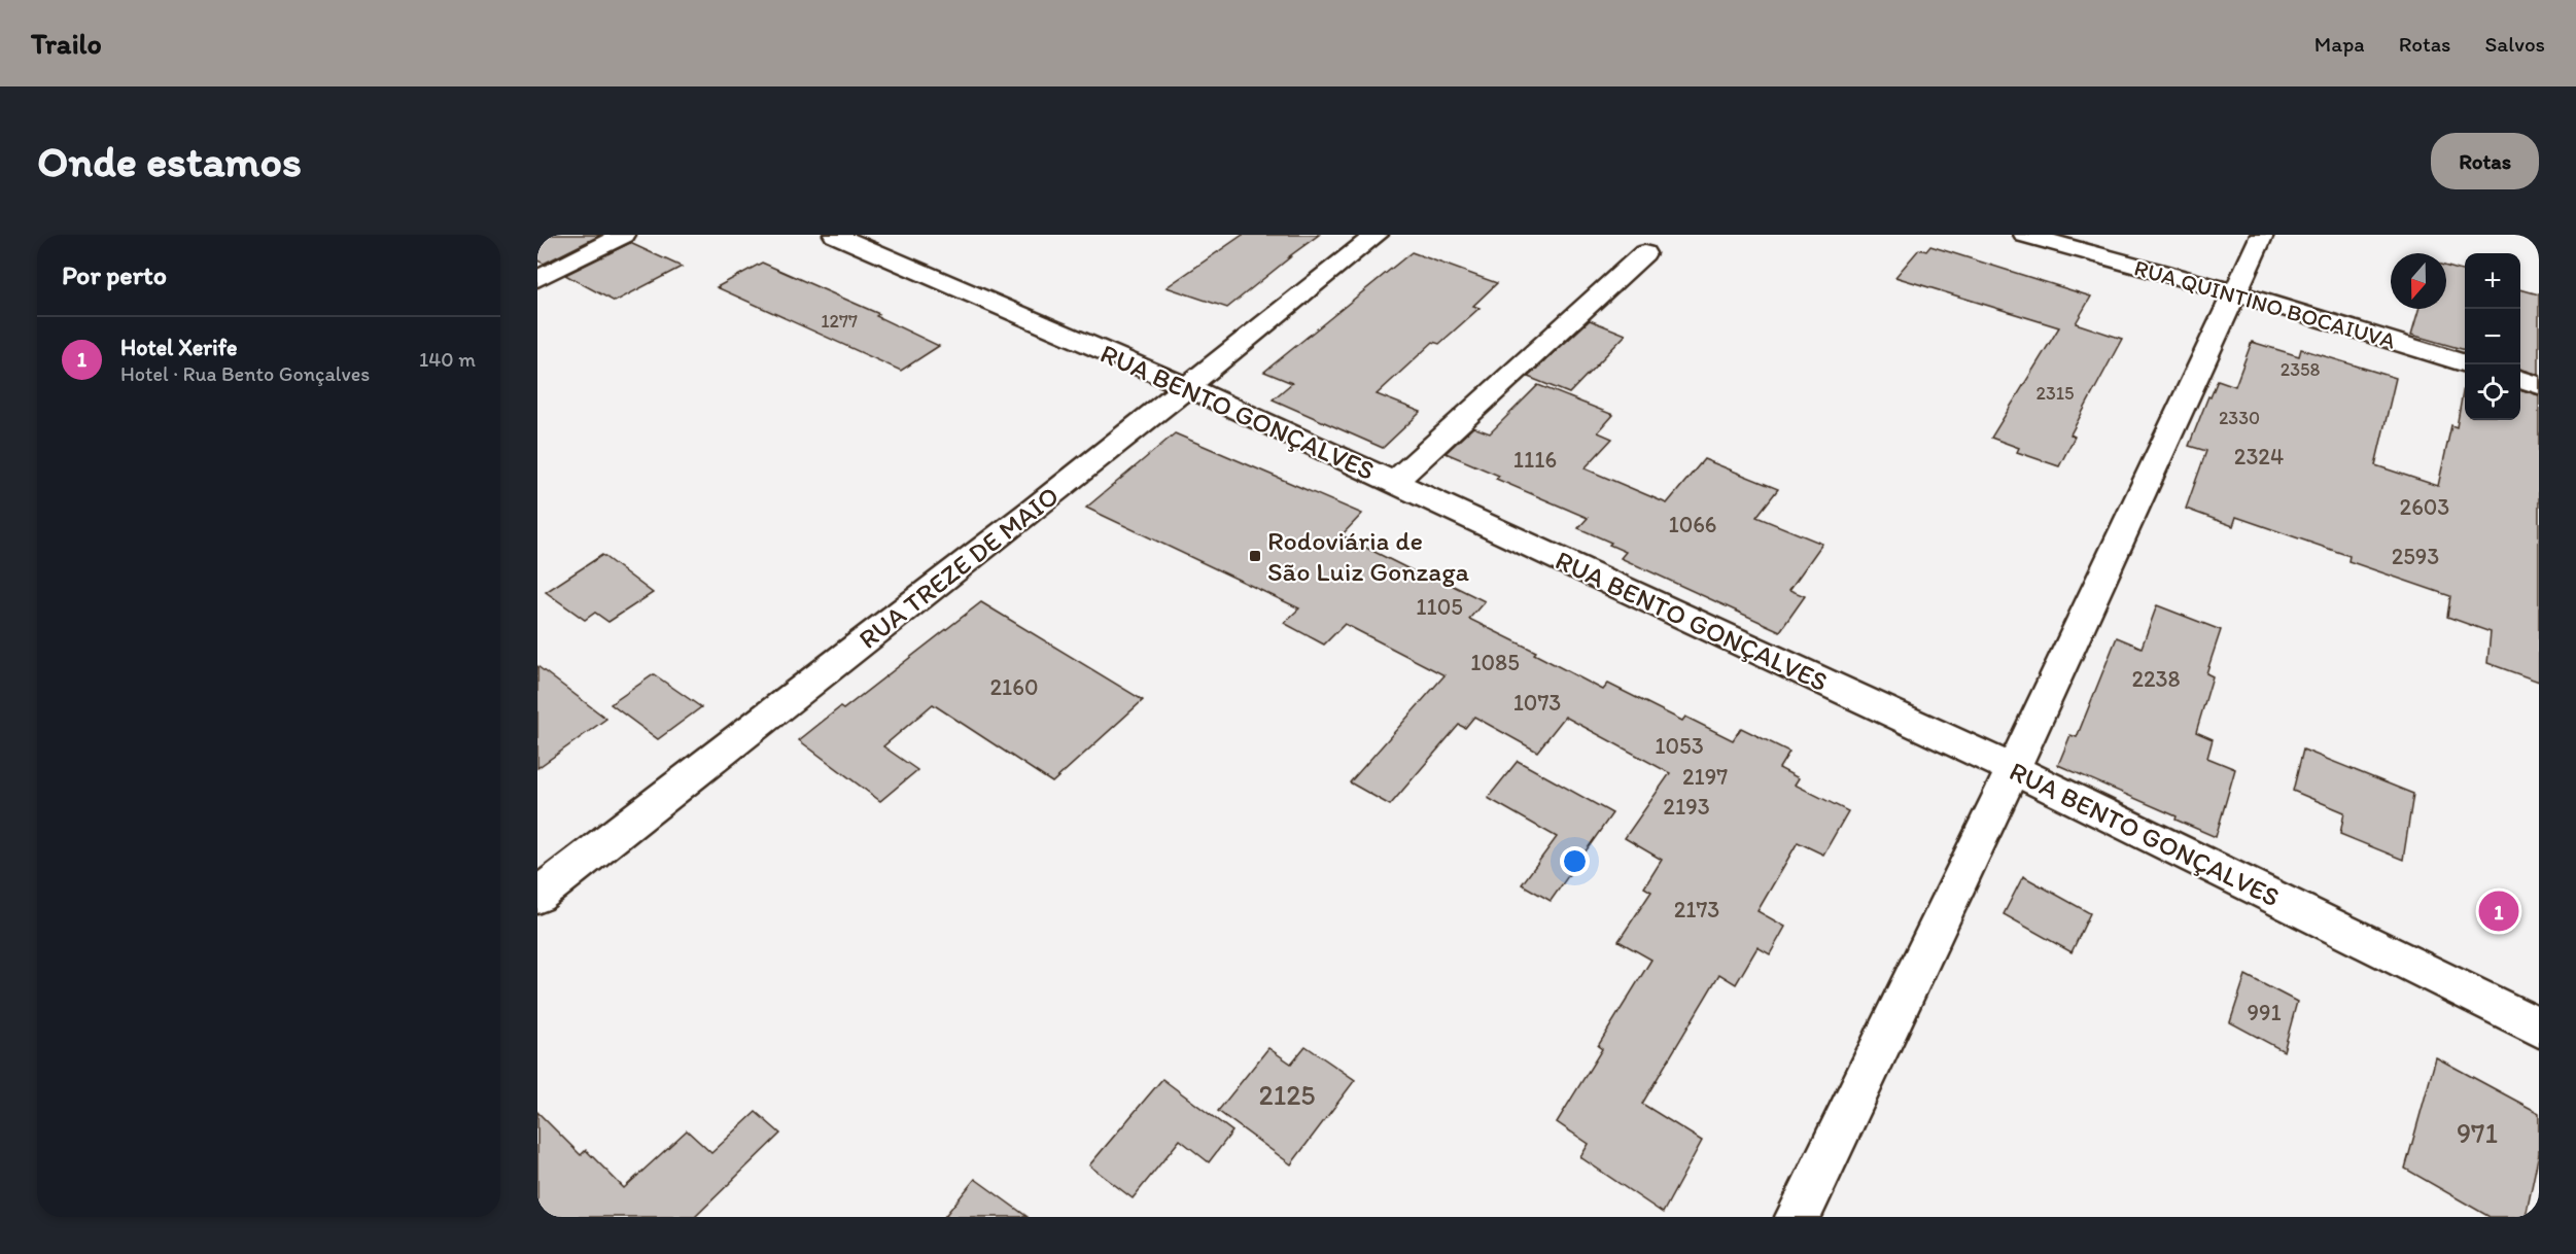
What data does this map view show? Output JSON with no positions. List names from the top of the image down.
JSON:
{
  "streets": {
    "street": ["RUA QUINTINO BOCAIUVA", "RUA BENTO GONÇALVES", "RUA TREZE DE MAIO"]
  },
  "crossings": [
    ["RUA BENTO GONÇALVES", "RUA TREZE DE MAIO"]
  ],
  "places": {
    "transit": ["Rodoviária de São Luiz Gonzaga"]
  },
  "house_numbers": [
    "1277",
    "2358",
    "2315",
    "2330",
    "2324",
    "1116",
    "2603",
    "1066",
    "2593",
    "1105",
    "1085",
    "2238",
    "2160",
    "1073",
    "1053",
    "2197",
    "2193",
    "2173",
    "991",
    "2125",
    "971"
  ],
  "north": "bottom",
  "page": {
    "header": "Trailo",
    "nav": ["Mapa", "Rotas", "Salvos"],
    "buttons": "Rotas",
    "title": "Onde estamos",
    "heading": "Por perto",
    "map_buttons": ["+", "−"],
    "list": [
      {
        "mark": "1",
        "name": "Hotel Xerife",
        "note": "Hotel · Rua Bento Gonçalves",
        "value": "140 m"
      }
    ],
    "pins": "1"
  }
}
